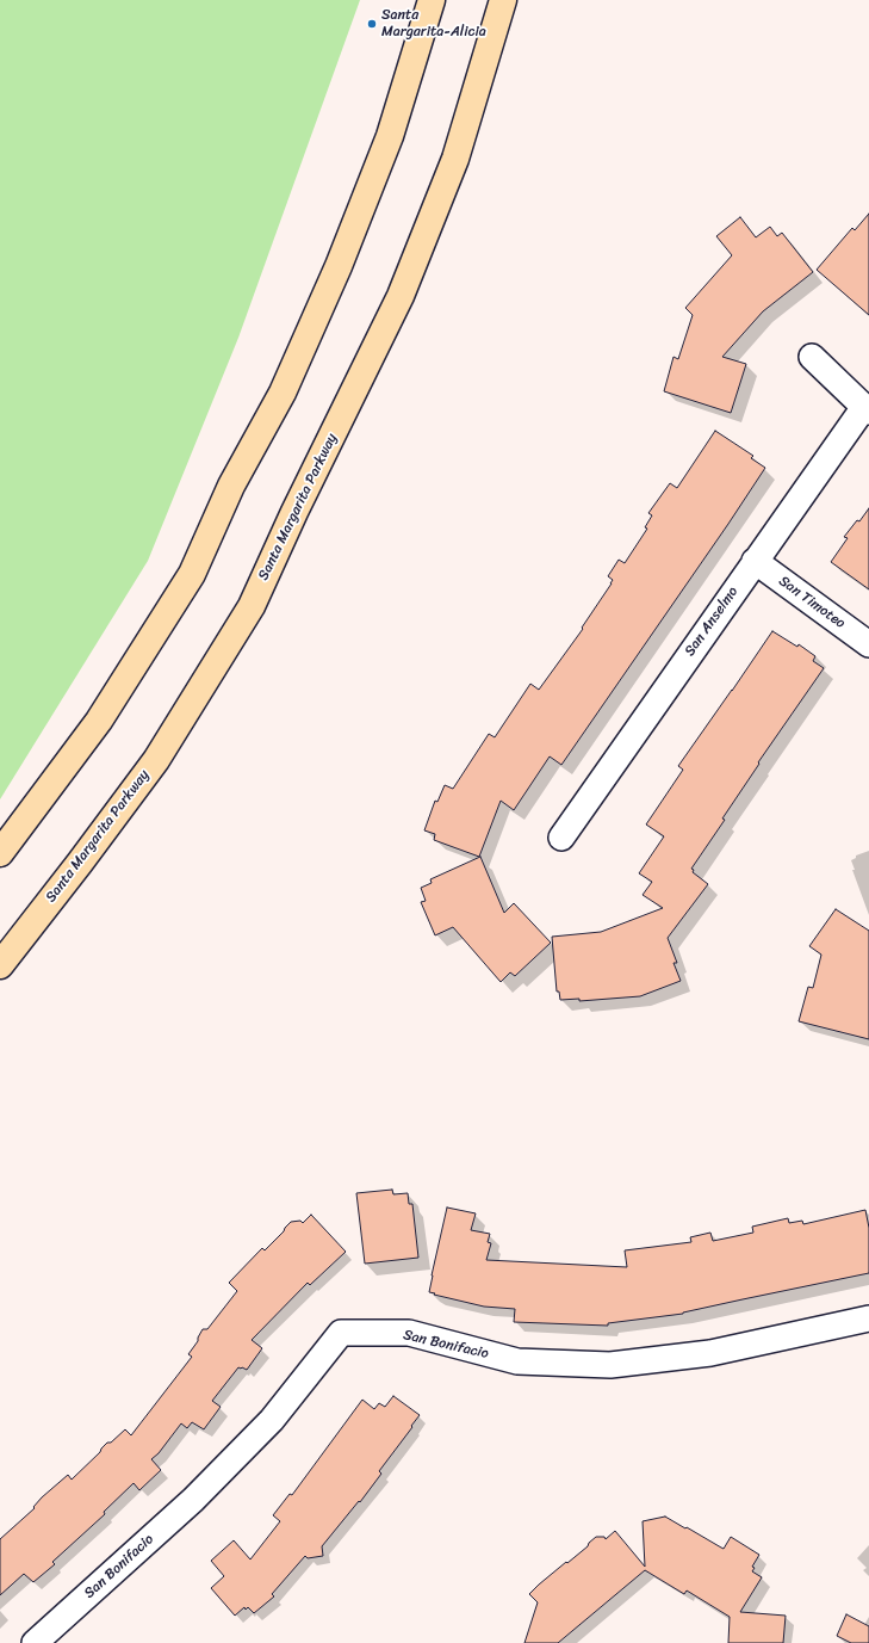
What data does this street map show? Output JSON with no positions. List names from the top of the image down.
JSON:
{
  "streets": {
    "main road": ["Santa Margarita Parkway"],
    "street": ["San Timoteo", "San Anselmo", "San Bonifacio"]
  },
  "crossings": [
    ["San Timoteo", "San Anselmo"]
  ],
  "places": ["Santa Margarita-Alicia"]
}
